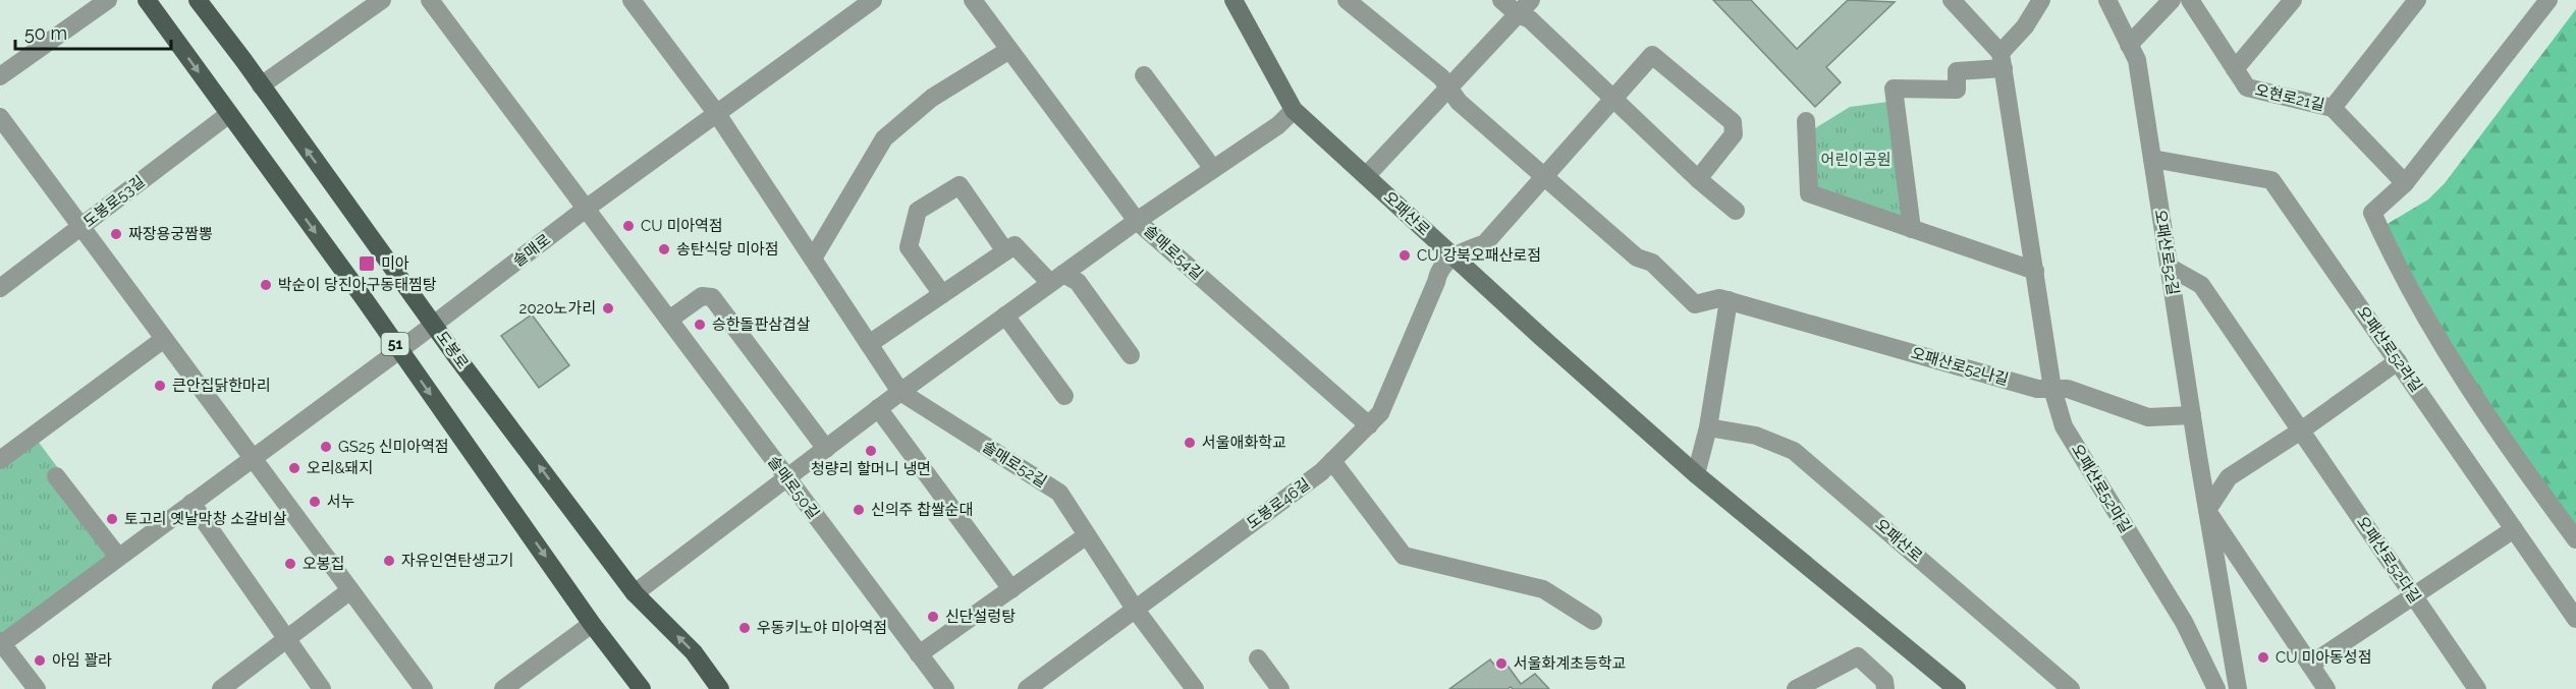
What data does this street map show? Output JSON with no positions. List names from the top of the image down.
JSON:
{
  "streets": {
    "main road": ["51", "도봉로"],
    "street": [
      "오현로21길",
      "도봉로53길",
      "오패산로",
      "솔매로",
      "솔매로54길",
      "오패산로52길",
      "오패산로52라길",
      "오패산로52나길",
      "솔매로52길",
      "솔매로50길",
      "오패산로52마길",
      "도봉로46길",
      "오패산로52다길"
    ]
  },
  "crossings": [
    ["도봉로53길", "51"],
    ["오패산로", "도봉로46길"],
    ["솔매로", "51"],
    ["솔매로", "도봉로"],
    ["솔매로", "솔매로52길"],
    ["솔매로", "솔매로50길"],
    ["솔매로54길", "도봉로46길"],
    ["오패산로52길", "오패산로52라길"],
    ["오패산로52길", "오패산로52나길"],
    ["오패산로52길", "오패산로52다길"],
    ["오패산로52나길", "오패산로52마길"],
    ["솔매로52길", "도봉로46길"]
  ],
  "parks": ["어린이공원"],
  "places": {
    "other": [
      "CU 미아역점",
      "짜장용궁짬뽕",
      "송탄식당 미아점",
      "CU 강북오패산로점",
      "박순이 당진아구동태찜탕",
      "2020노가리",
      "승한돌판삼겹살",
      "큰안집닭한마리",
      "서울애화학교",
      "GS25 신미아역점",
      "청량리 할머니 냉면",
      "오리&돼지",
      "서누",
      "신의주 찹쌀순대",
      "토고리 옛날막창 소갈비살",
      "자유인연탄생고기",
      "오봉집",
      "신단설렁탕",
      "우동키노야 미아역점",
      "CU 미아동성점",
      "아임 꽐라",
      "서울화계초등학교"
    ],
    "transit": ["미아"]
  },
  "scale_bar": "50 m"
}
